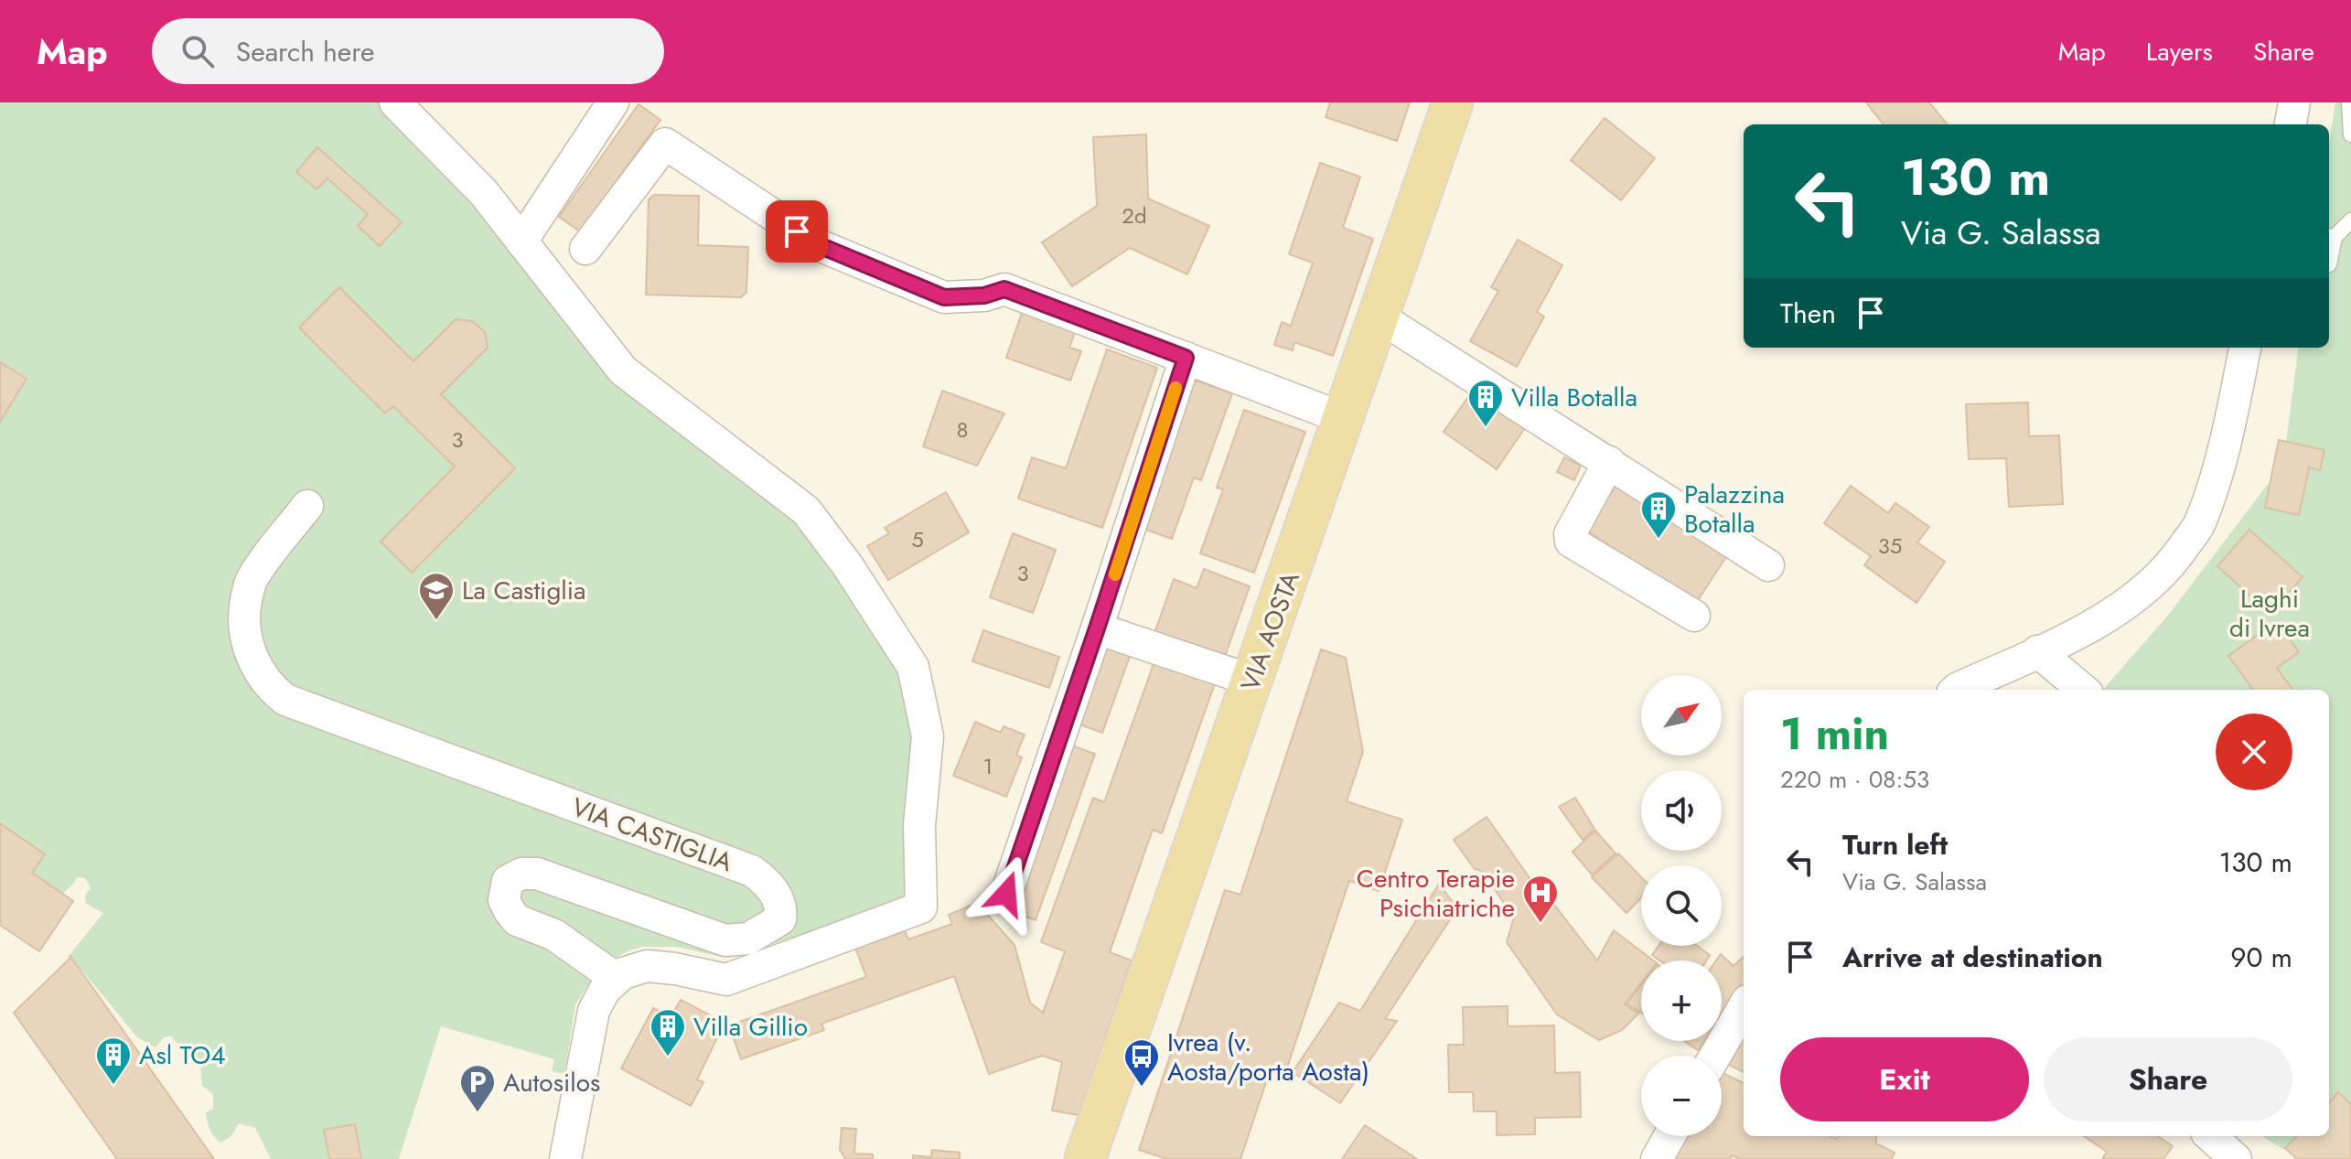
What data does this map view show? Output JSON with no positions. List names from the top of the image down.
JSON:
{
  "streets": {
    "main road": ["VIA AOSTA"],
    "street": ["VIA CASTIGLIA"]
  },
  "parks": ["Laghi di Ivrea"],
  "places": {
    "building": [
      "Villa Botalla",
      "Palazzina Botalla",
      "Villa Gillio",
      "Asl TO4"
    ],
    "school or university": ["La Castiglia"],
    "hospital": ["Centro Terapie Psichiatriche"],
    "bus stop": ["Ivrea (v. Aosta/porta Aosta)"],
    "parking": ["Autosilos"]
  },
  "house_numbers": [
    "2d",
    "8",
    "3",
    "5",
    "35",
    "3",
    "1"
  ],
  "north": "top right",
  "page": {
    "header": "Map",
    "search": "Search here",
    "nav": ["Map", "Layers", "Share"],
    "turn": ["130 m", "Via G. Salassa"],
    "then": "Then",
    "map_buttons": ["+", "−"],
    "heading": ["1 min", "220 m · 08:53"],
    "list": [
      {
        "name": "Turn left",
        "note": "Via G. Salassa",
        "value": "130 m"
      },
      {
        "name": "Arrive at destination",
        "value": "90 m"
      }
    ],
    "buttons": ["Exit", "Share"]
  }
}
